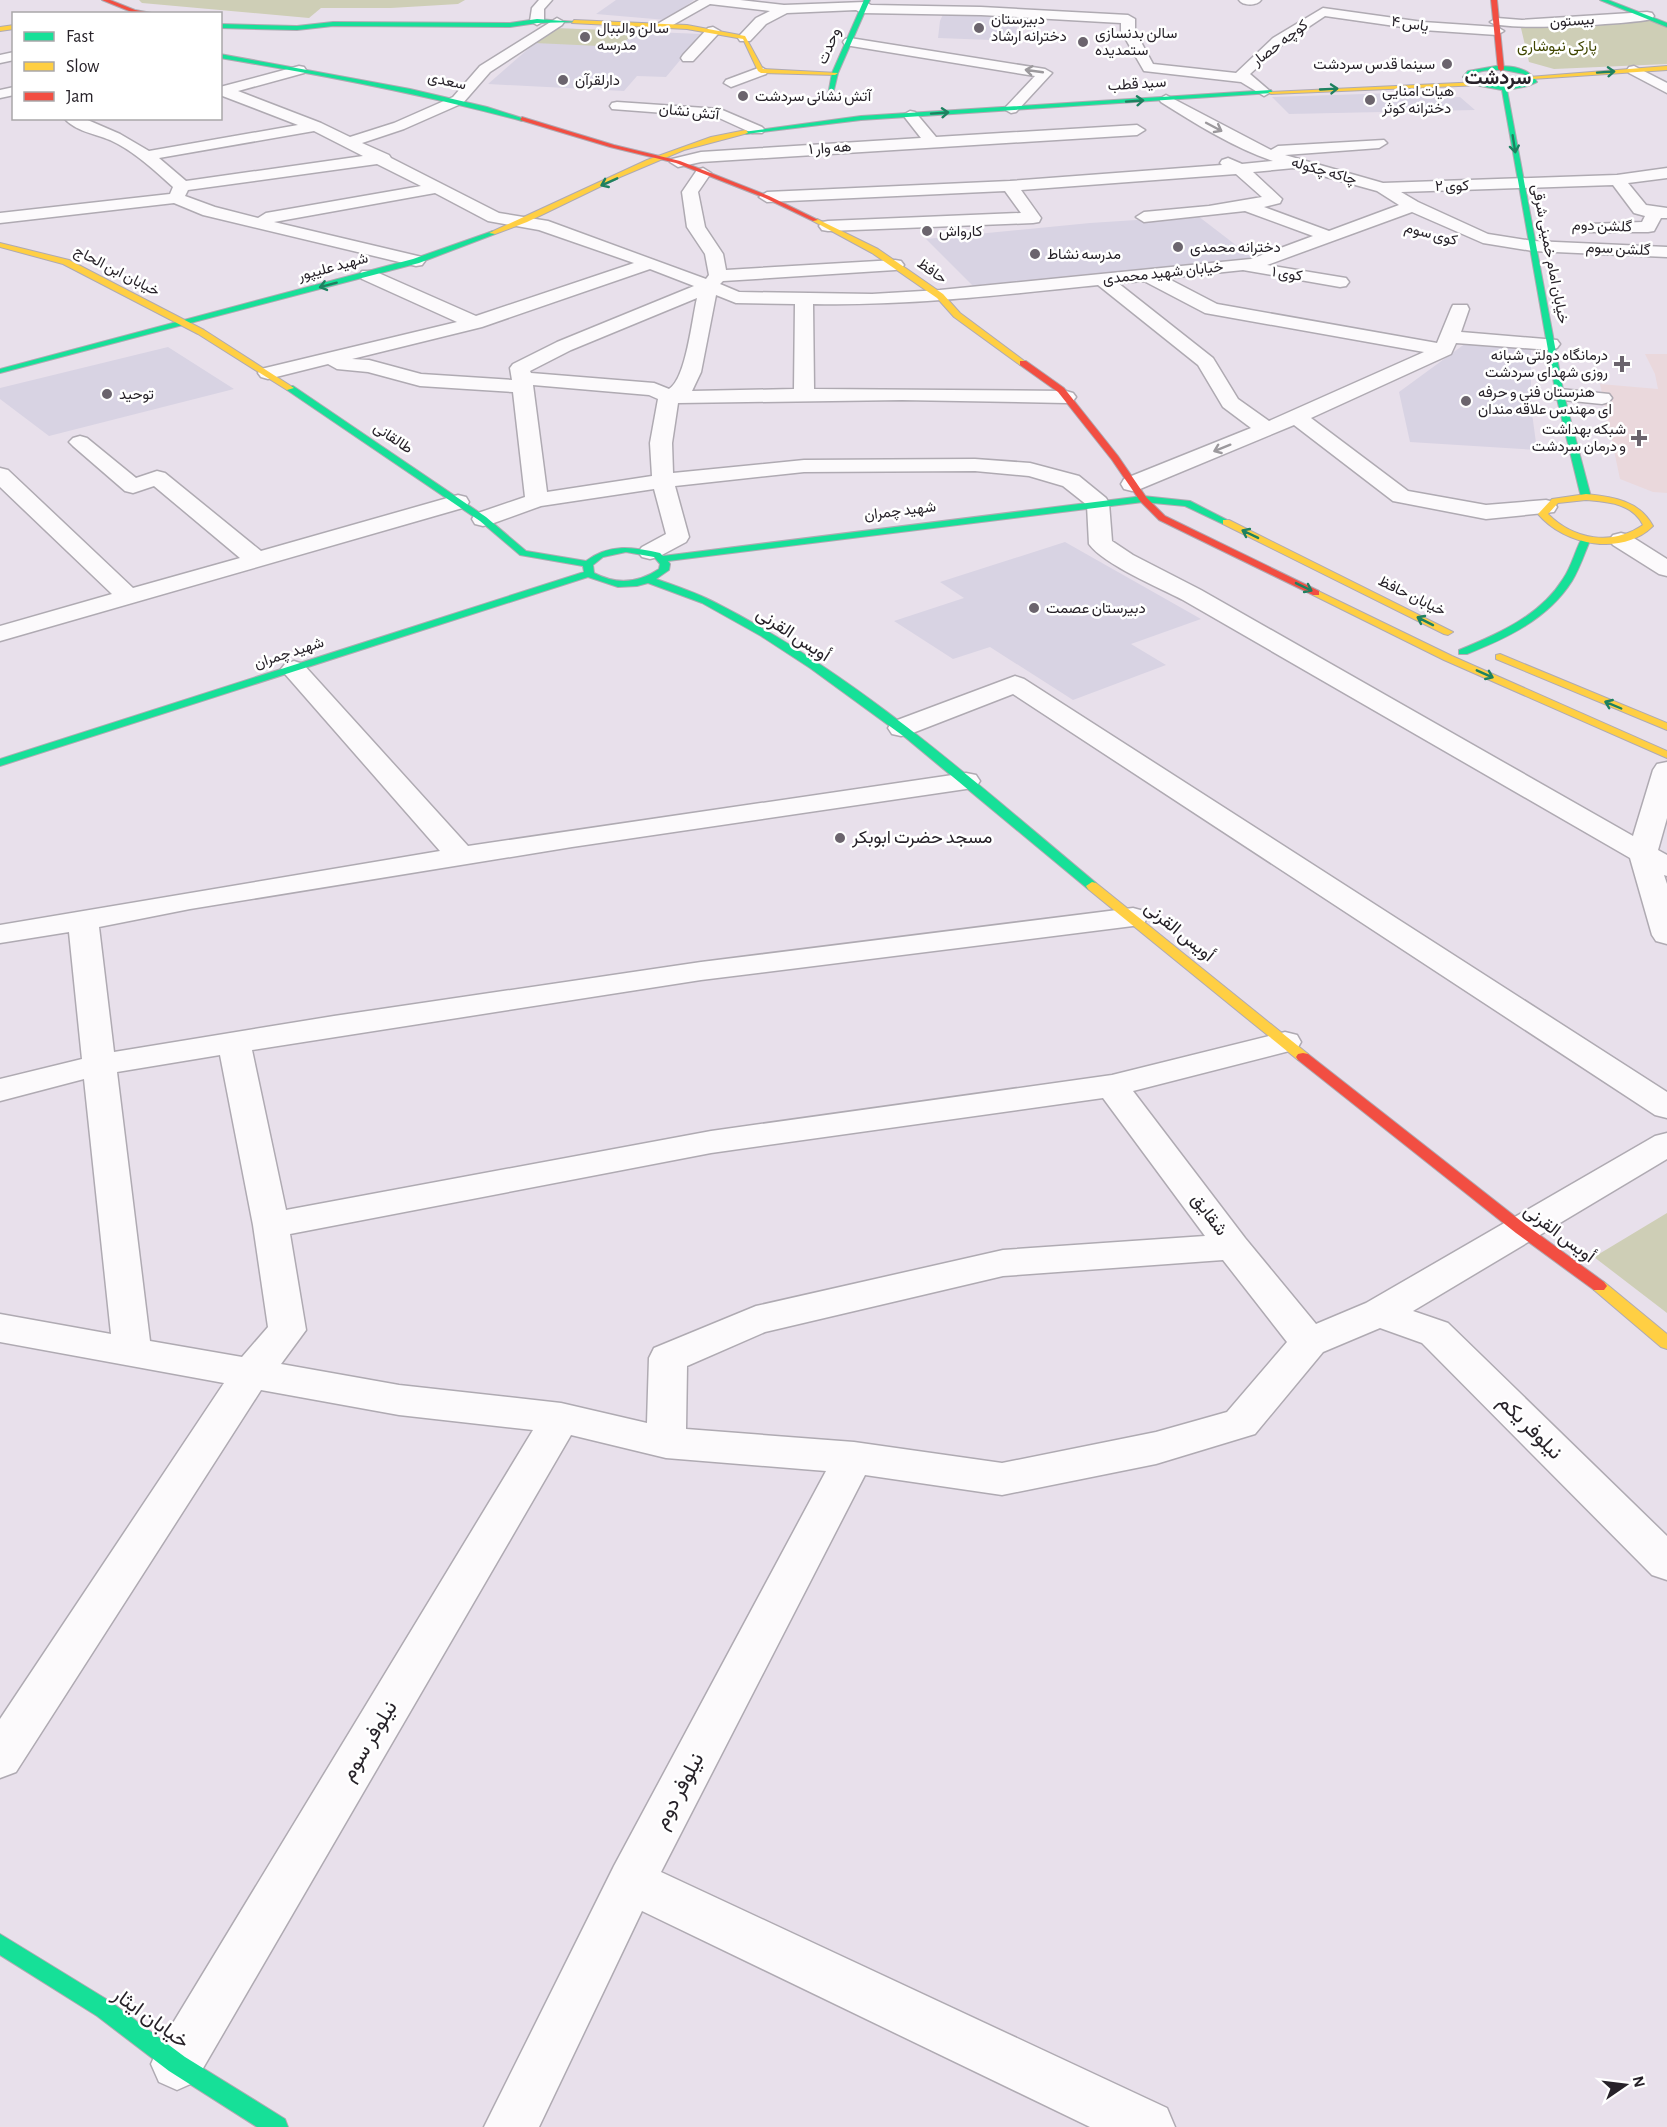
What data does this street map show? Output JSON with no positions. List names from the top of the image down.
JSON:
{
  "streets": {
    "main road": [
      "وحدت",
      "سعدی",
      "سید قطب",
      "خیابان امام خمینی شرقی",
      "شهید علیپور",
      "خیابان ابن الحاج",
      "حافظ",
      "طالقانی",
      "شهید چمران",
      "خیابان حافظ",
      "أویس القرنی",
      "خیابان ایثار"
    ],
    "street": [
      "بیستون",
      "یاس ۴",
      "کوچه حصار",
      "آتش نشان",
      "هه وار ۱",
      "چاکه چکوله",
      "کوی ۲",
      "گلشن دوم",
      "کوی سوم",
      "گلشن سوم",
      "خیابان شهید محمدی",
      "کوی ۱",
      "شقایق",
      "نیلوفر یکم",
      "نیلوفر سوم",
      "نیلوفر دوم"
    ]
  },
  "crossings": [
    ["بیستون", "یاس ۴"],
    ["یاس ۴", "کوچه حصار"],
    ["سعدی", "شهید علیپور"],
    ["سید قطب", "چاکه چکوله"],
    ["سید قطب", "خیابان امام خمینی شرقی"],
    ["سید قطب", "شهید علیپور"],
    ["آتش نشان", "شهید علیپور"],
    ["هه وار ۱", "حافظ"],
    ["چاکه چکوله", "کوی ۲"],
    ["چاکه چکوله", "کوی سوم"],
    ["چاکه چکوله", "گلشن سوم"],
    ["چاکه چکوله", "خیابان شهید محمدی"],
    ["کوی ۲", "خیابان امام خمینی شرقی"],
    ["گلشن دوم", "خیابان امام خمینی شرقی"],
    ["کوی سوم", "گلشن سوم"],
    ["کوی سوم", "خیابان شهید محمدی"],
    ["گلشن سوم", "خیابان امام خمینی شرقی"],
    ["شهید علیپور", "خیابان ابن الحاج"],
    ["شهید علیپور", "خیابان شهید محمدی"],
    ["شهید علیپور", "طالقانی"],
    ["خیابان ابن الحاج", "طالقانی"],
    ["حافظ", "خیابان شهید محمدی"],
    ["حافظ", "شهید چمران"],
    ["حافظ", "خیابان حافظ"],
    ["خیابان شهید محمدی", "کوی ۱"],
    ["طالقانی", "شهید چمران"],
    ["طالقانی", "أویس القرنی"],
    ["شهید چمران", "خیابان حافظ"],
    ["نیلوفر سوم", "خیابان ایثار"]
  ],
  "one_way": [
    "سید قطب",
    "شهید علیپور",
    "حافظ",
    "خیابان حافظ"
  ],
  "districts": ["سردشت"],
  "parks": ["پارکی نیوشاری"],
  "places": {
    "other": [
      "دبیرستان دخترانه ارشاد",
      "سالن والببال مدرسه",
      "سالن بدنسازی ستمدیده",
      "سینما قدس سردشت",
      "دارلقرآن",
      "آتش نشانی سردشت",
      "هیات امنایی دخترانه کوثر",
      "کارواش",
      "دخترانه محمدی",
      "مدرسه نشاط",
      "توحید",
      "هنرستان فنی و حرفه ای مهندس علاقه مندان",
      "دبیرستان عصمت",
      "مسجد حضرت ابوبکر"
    ],
    "health": ["درمانگاه دولتی شبانه روزی شهدای سردشت", "شبکه بهداشت و درمان سردشت"]
  },
  "legend": ["Fast", "Slow", "Jam"],
  "north": "right"
}
